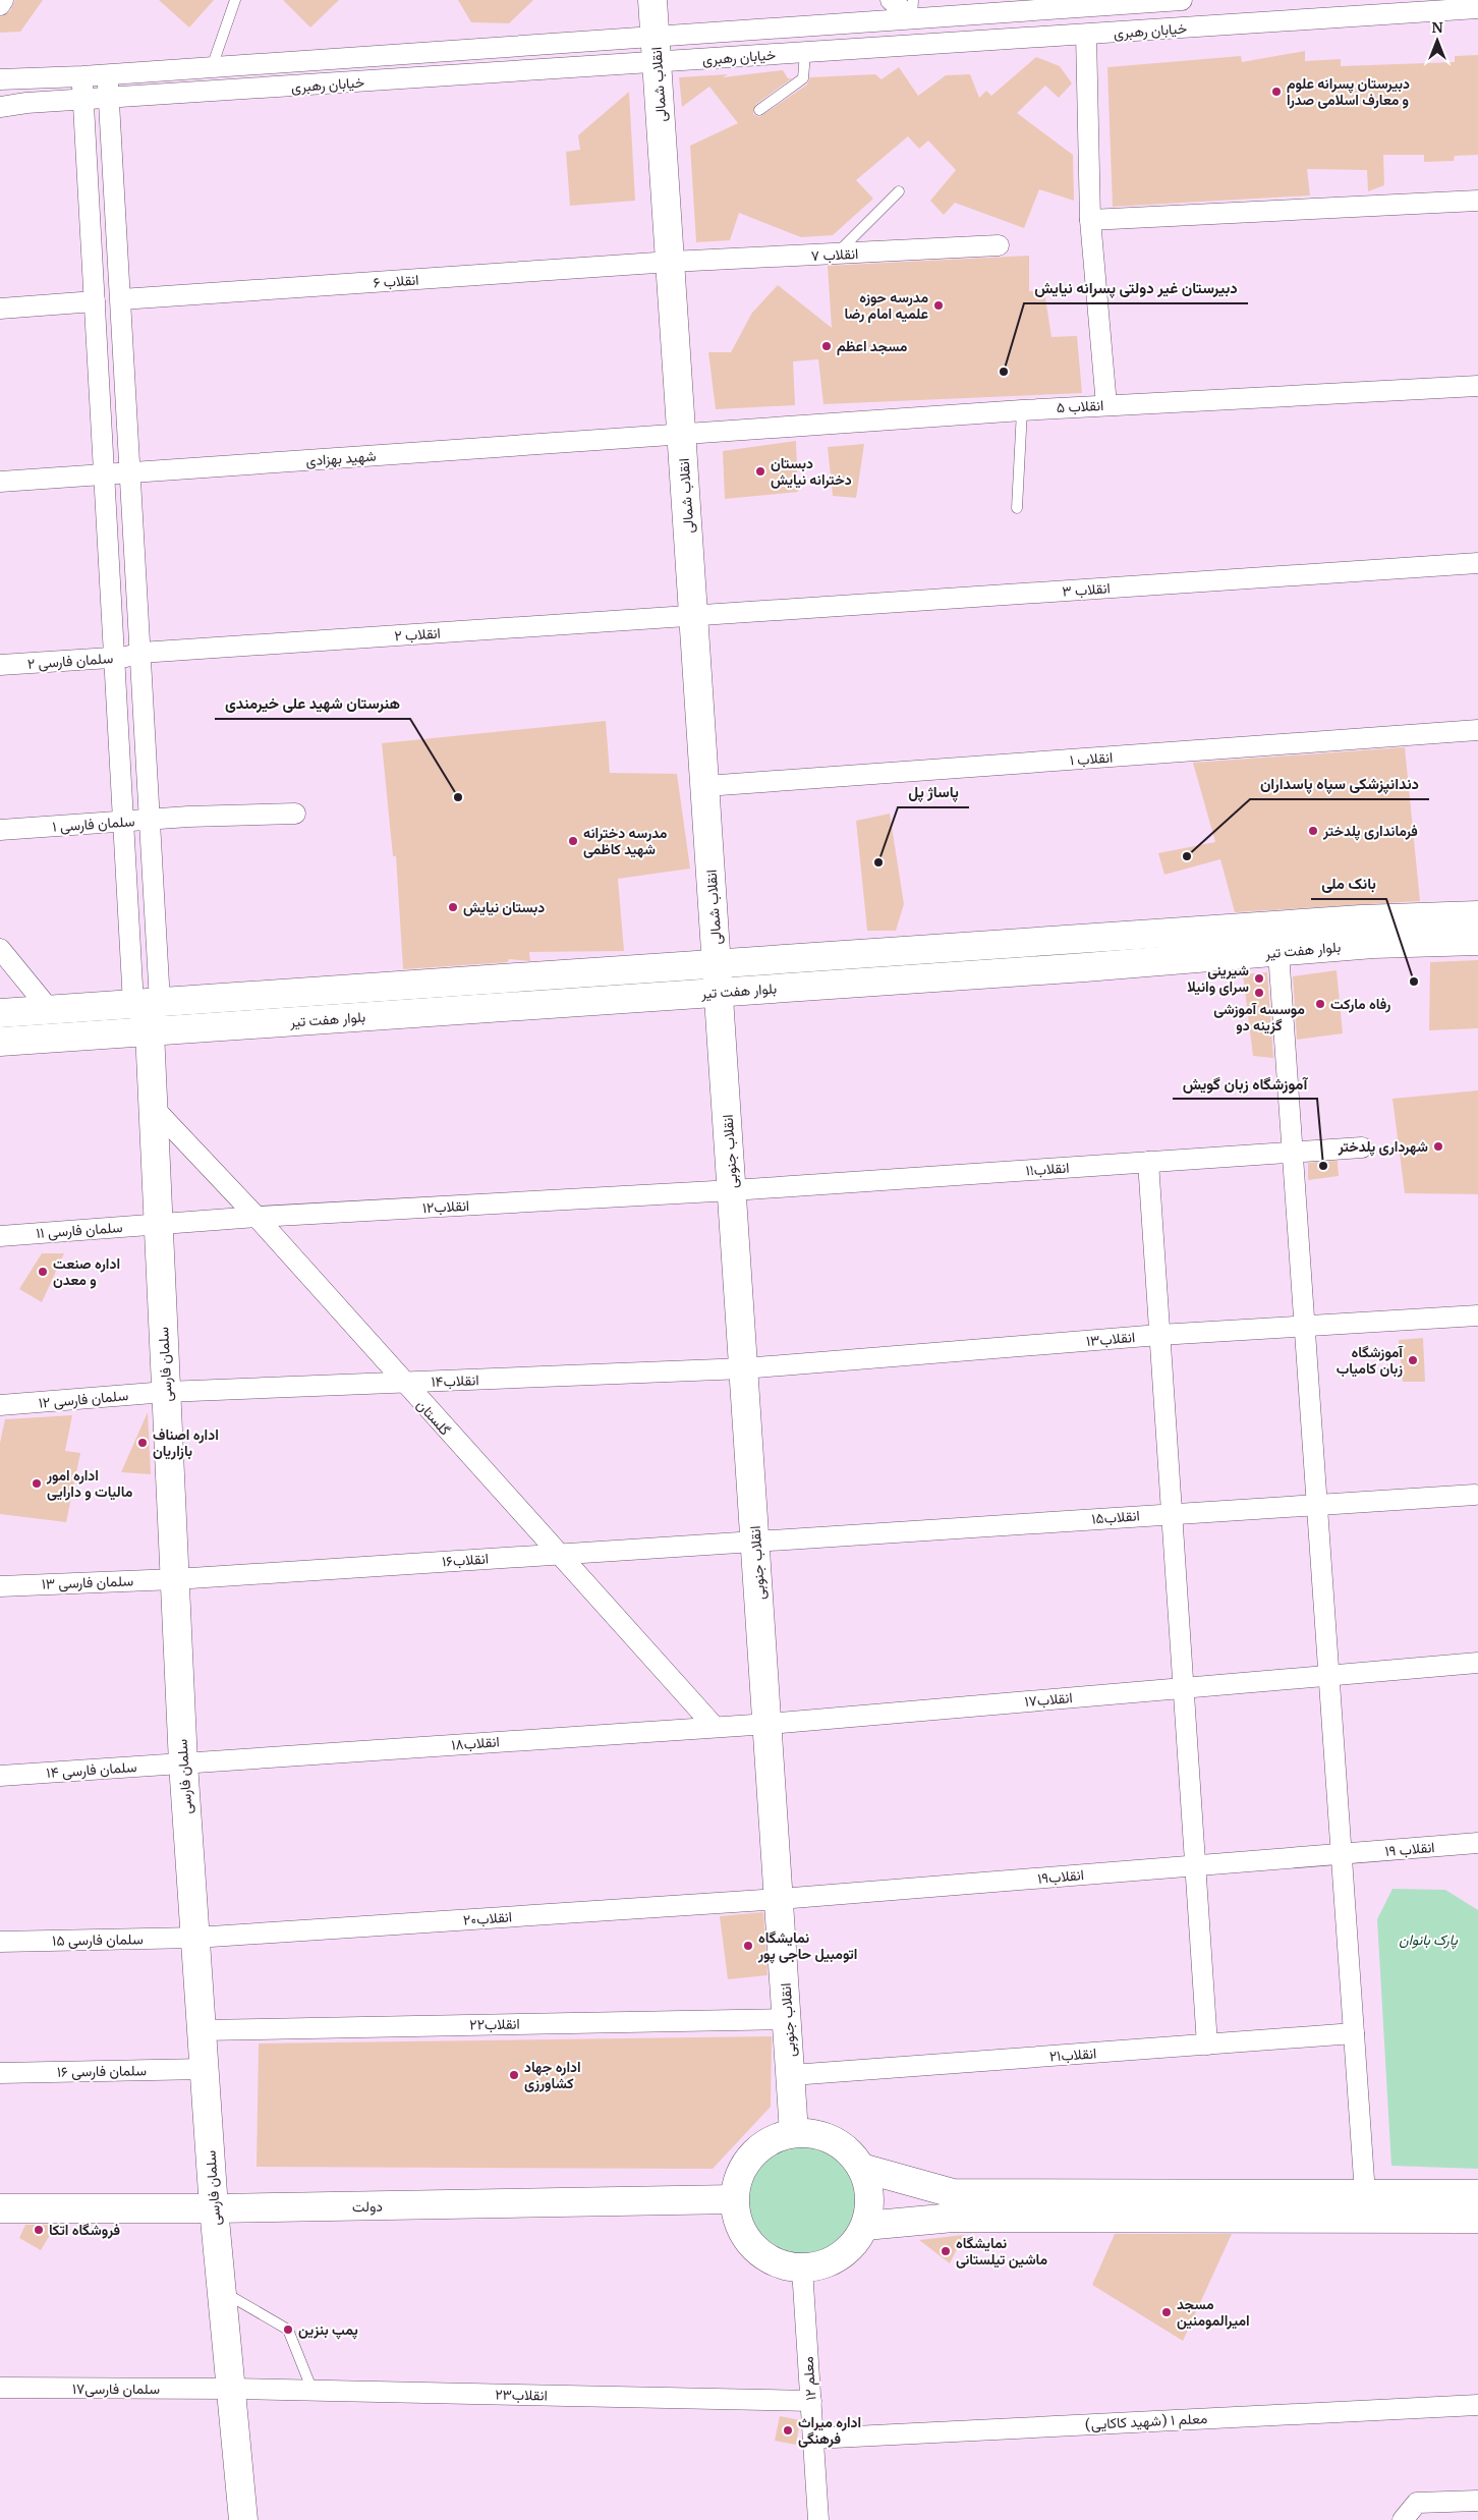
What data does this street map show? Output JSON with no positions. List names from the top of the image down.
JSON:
{
  "streets": {
    "main road": [
      "انقلاب شمالی",
      "بلوار هفت تیر",
      "انقلاب جنوبی",
      "سلمان فارسی",
      "دولت"
    ],
    "street": [
      "خیابان رهبری",
      "انقلاب ۷",
      "انقلاب ۶",
      "انقلاب ۵",
      "شهید بهزادی",
      "انقلاب ۳",
      "انقلاب ۲",
      "سلمان فارسی ۲",
      "انقلاب ۱",
      "سلمان فارسی ۱",
      "انقلاب۱۱",
      "انقلاب۱۲",
      "سلمان فارسی ۱۱",
      "انقلاب۱۳",
      "انقلاب۱۴",
      "سلمان فارسی ۱۲",
      "گلستان",
      "انقلاب۱۵",
      "انقلاب۱۶",
      "سلمان فارسی ۱۳",
      "انقلاب۱۷",
      "انقلاب۱۸",
      "سلمان فارسی ۱۴",
      "انقلاب ۱۹",
      "انقلاب۱۹",
      "انقلاب۲۰",
      "سلمان فارسی ۱۵",
      "انقلاب۲۲",
      "انقلاب۲۱",
      "سلمان فارسی ۱۶",
      "معلم ۱۲",
      "سلمان فارسی۱۷",
      "انقلاب۲۳",
      "معلم ۱ (شهید کاکایی)"
    ]
  },
  "crossings": [
    ["خیابان رهبری", "انقلاب شمالی"],
    ["انقلاب شمالی", "انقلاب ۷"],
    ["انقلاب شمالی", "انقلاب ۶"],
    ["انقلاب شمالی", "انقلاب ۵"],
    ["انقلاب شمالی", "شهید بهزادی"],
    ["انقلاب شمالی", "انقلاب ۳"],
    ["انقلاب شمالی", "انقلاب ۲"],
    ["انقلاب شمالی", "انقلاب ۱"],
    ["انقلاب شمالی", "بلوار هفت تیر"],
    ["انقلاب شمالی", "انقلاب جنوبی"],
    ["انقلاب ۷", "انقلاب ۶"],
    ["انقلاب ۵", "شهید بهزادی"],
    ["انقلاب ۳", "انقلاب ۲"],
    ["انقلاب ۲", "سلمان فارسی ۲"],
    ["بلوار هفت تیر", "انقلاب جنوبی"],
    ["بلوار هفت تیر", "سلمان فارسی"],
    ["انقلاب جنوبی", "انقلاب۱۱"],
    ["انقلاب جنوبی", "انقلاب۱۲"],
    ["انقلاب جنوبی", "انقلاب۱۳"],
    ["انقلاب جنوبی", "انقلاب۱۴"],
    ["انقلاب جنوبی", "انقلاب۱۵"],
    ["انقلاب جنوبی", "انقلاب۱۶"],
    ["انقلاب جنوبی", "انقلاب۱۷"],
    ["انقلاب جنوبی", "انقلاب۱۸"],
    ["انقلاب جنوبی", "انقلاب۱۹"],
    ["انقلاب جنوبی", "انقلاب۲۰"],
    ["انقلاب جنوبی", "انقلاب۲۲"],
    ["انقلاب جنوبی", "انقلاب۲۱"],
    ["انقلاب جنوبی", "دولت"],
    ["انقلاب جنوبی", "معلم ۱۲"],
    ["انقلاب۱۱", "انقلاب۱۲"],
    ["انقلاب۱۲", "سلمان فارسی ۱۱"],
    ["انقلاب۱۲", "سلمان فارسی"],
    ["انقلاب۱۲", "گلستان"],
    ["سلمان فارسی ۱۱", "سلمان فارسی"],
    ["انقلاب۱۳", "انقلاب۱۴"],
    ["سلمان فارسی", "انقلاب۱۴"],
    ["سلمان فارسی", "سلمان فارسی ۱۲"],
    ["سلمان فارسی", "گلستان"],
    ["سلمان فارسی", "انقلاب۱۶"],
    ["سلمان فارسی", "سلمان فارسی ۱۳"],
    ["سلمان فارسی", "انقلاب۱۸"],
    ["سلمان فارسی", "سلمان فارسی ۱۴"],
    ["سلمان فارسی", "انقلاب۲۰"],
    ["سلمان فارسی", "سلمان فارسی ۱۵"],
    ["سلمان فارسی", "انقلاب۲۲"],
    ["سلمان فارسی", "سلمان فارسی ۱۶"],
    ["سلمان فارسی", "دولت"],
    ["سلمان فارسی", "سلمان فارسی۱۷"],
    ["سلمان فارسی", "انقلاب۲۳"],
    ["انقلاب۱۴", "سلمان فارسی ۱۲"],
    ["انقلاب۱۴", "گلستان"],
    ["گلستان", "انقلاب۱۶"],
    ["گلستان", "انقلاب۱۸"],
    ["انقلاب۱۵", "انقلاب۱۶"],
    ["انقلاب۱۶", "سلمان فارسی ۱۳"],
    ["انقلاب۱۷", "انقلاب۱۸"],
    ["انقلاب۱۸", "سلمان فارسی ۱۴"],
    ["انقلاب ۱۹", "انقلاب۱۹"],
    ["انقلاب۱۹", "انقلاب۲۰"],
    ["انقلاب۲۰", "سلمان فارسی ۱۵"],
    ["دولت", "معلم ۱۲"],
    ["معلم ۱۲", "انقلاب۲۳"],
    ["معلم ۱۲", "معلم ۱ (شهید کاکایی)"],
    ["سلمان فارسی۱۷", "انقلاب۲۳"]
  ],
  "parks": ["پارک بانوان"],
  "places": [
    "دبیرستان پسرانه علوم و معارف اسلامی صدرا",
    "مدرسه حوزه علمیه امام رضا",
    "مسجد اعظم",
    "دبیرستان غیر دولتی پسرانه نیایش",
    "دبستان دخترانه نیایش",
    "هنرستان شهید علی خیرمندی",
    "فرمانداری پلدختر",
    "مدرسه دخترانه شهید کاظمی",
    "دندانپزشکی سپاه پاسداران",
    "پاساژ پل",
    "دبستان نیایش",
    "شیرینی سرای وانیلا",
    "بانک ملی",
    "موسسه آموزشی گزینه دو",
    "رفاه مارکت",
    "شهرداری پلدختر",
    "آموزشگاه زبان گویش",
    "اداره صنعت و معدن",
    "آموزشگاه زبان کامیاب",
    "اداره اصناف بازاریان",
    "اداره امور مالیات و دارایی",
    "نمایشگاه اتومبیل حاجی پور",
    "اداره جهاد کشاورزی",
    "فروشگاه اتکا",
    "نمایشگاه ماشین تیلستانی",
    "مسجد امیرالمومنین",
    "پمپ بنزین",
    "اداره میراث فرهنگی"
  ],
  "north": "top"
}
